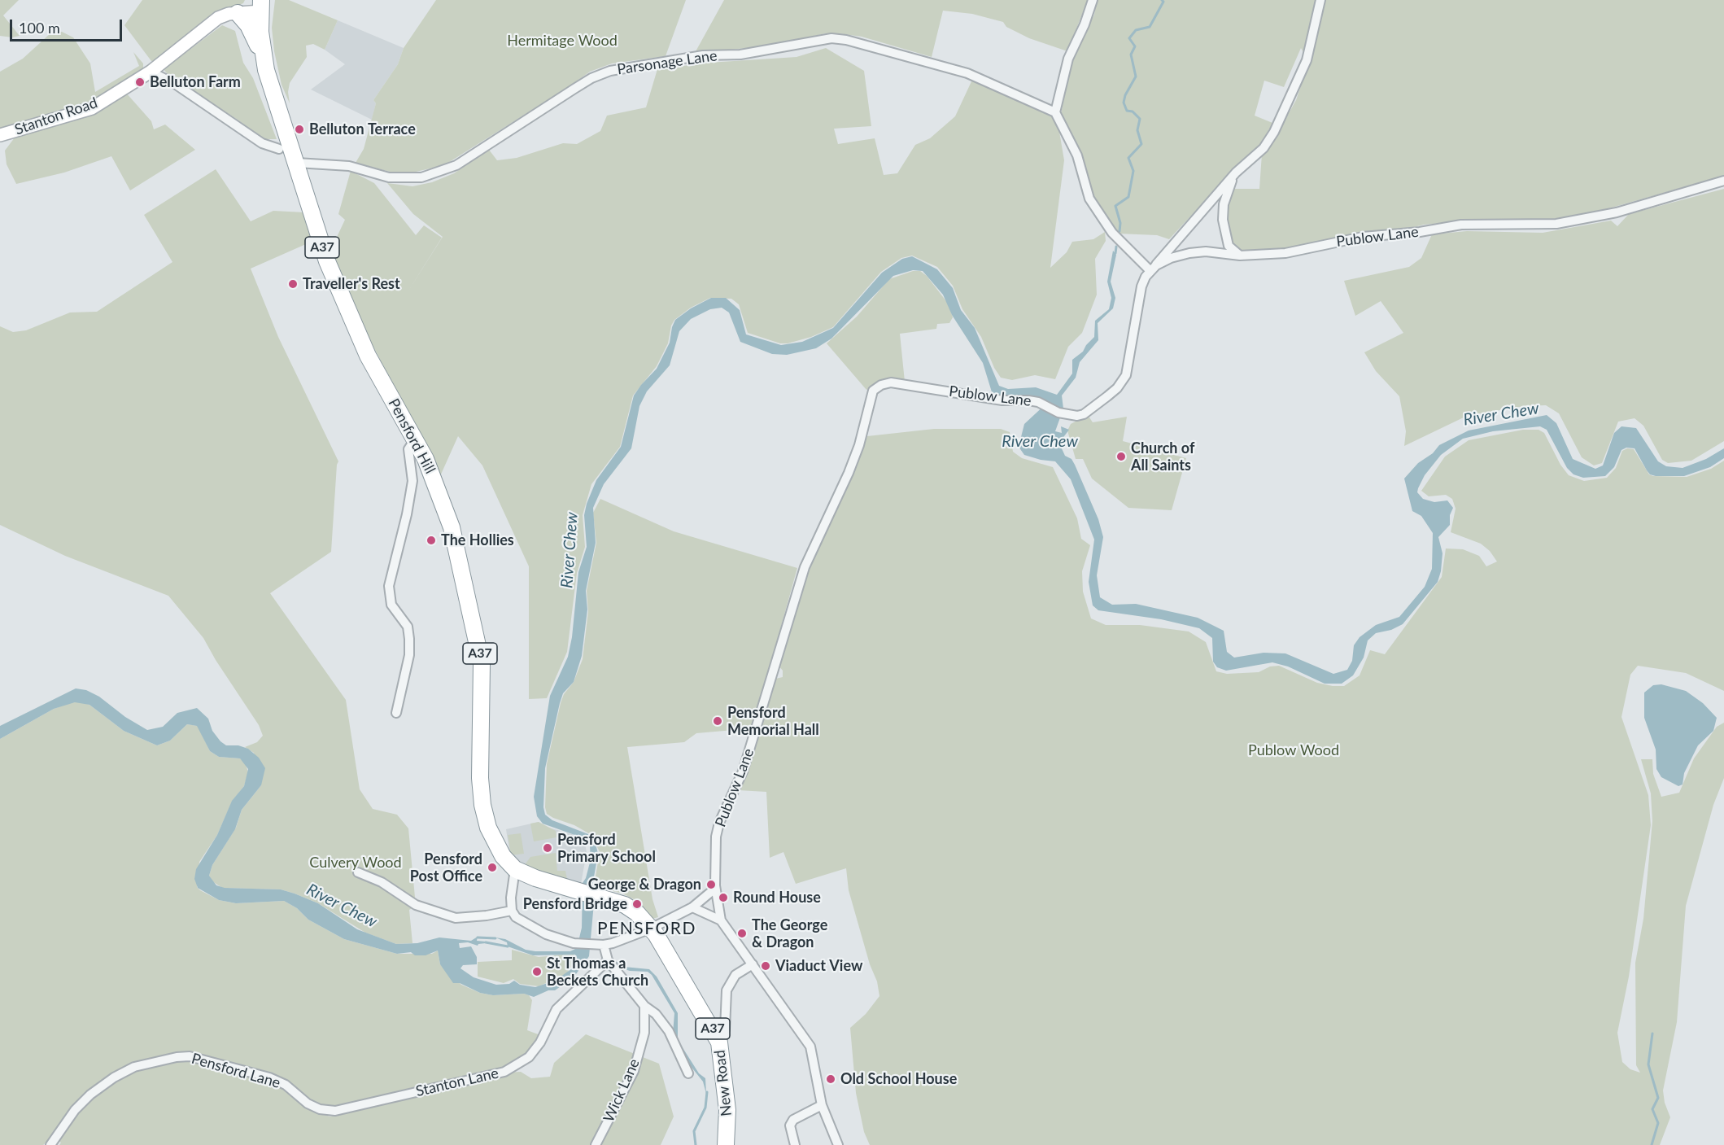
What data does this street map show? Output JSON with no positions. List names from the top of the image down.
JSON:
{
  "streets": {
    "highway": ["A37", "Pensford Hill", "New Road"],
    "main road": ["Stanton Road"],
    "street": [
      "Parsonage Lane",
      "Publow Lane",
      "Pensford Lane",
      "Stanton Lane",
      "Wick Lane"
    ]
  },
  "crossings": [
    ["Parsonage Lane", "Pensford Hill"],
    ["Stanton Road", "Pensford Hill"],
    ["Pensford Hill", "New Road"],
    ["Pensford Lane", "Stanton Lane"]
  ],
  "districts": ["PENSFORD"],
  "water": ["River Chew"],
  "parks": ["Hermitage Wood", "Publow Wood", "Culvery Wood"],
  "places": [
    "Belluton Farm",
    "Belluton Terrace",
    "Traveller's Rest",
    "Church of All Saints",
    "The Hollies",
    "Pensford Memorial Hall",
    "Pensford Primary School",
    "Pensford Post Office",
    "George & Dragon",
    "Round House",
    "Pensford Bridge",
    "The George & Dragon",
    "Viaduct View",
    "St Thomas a Beckets Church",
    "Old School House"
  ],
  "scale_bar": "100 m"
}
